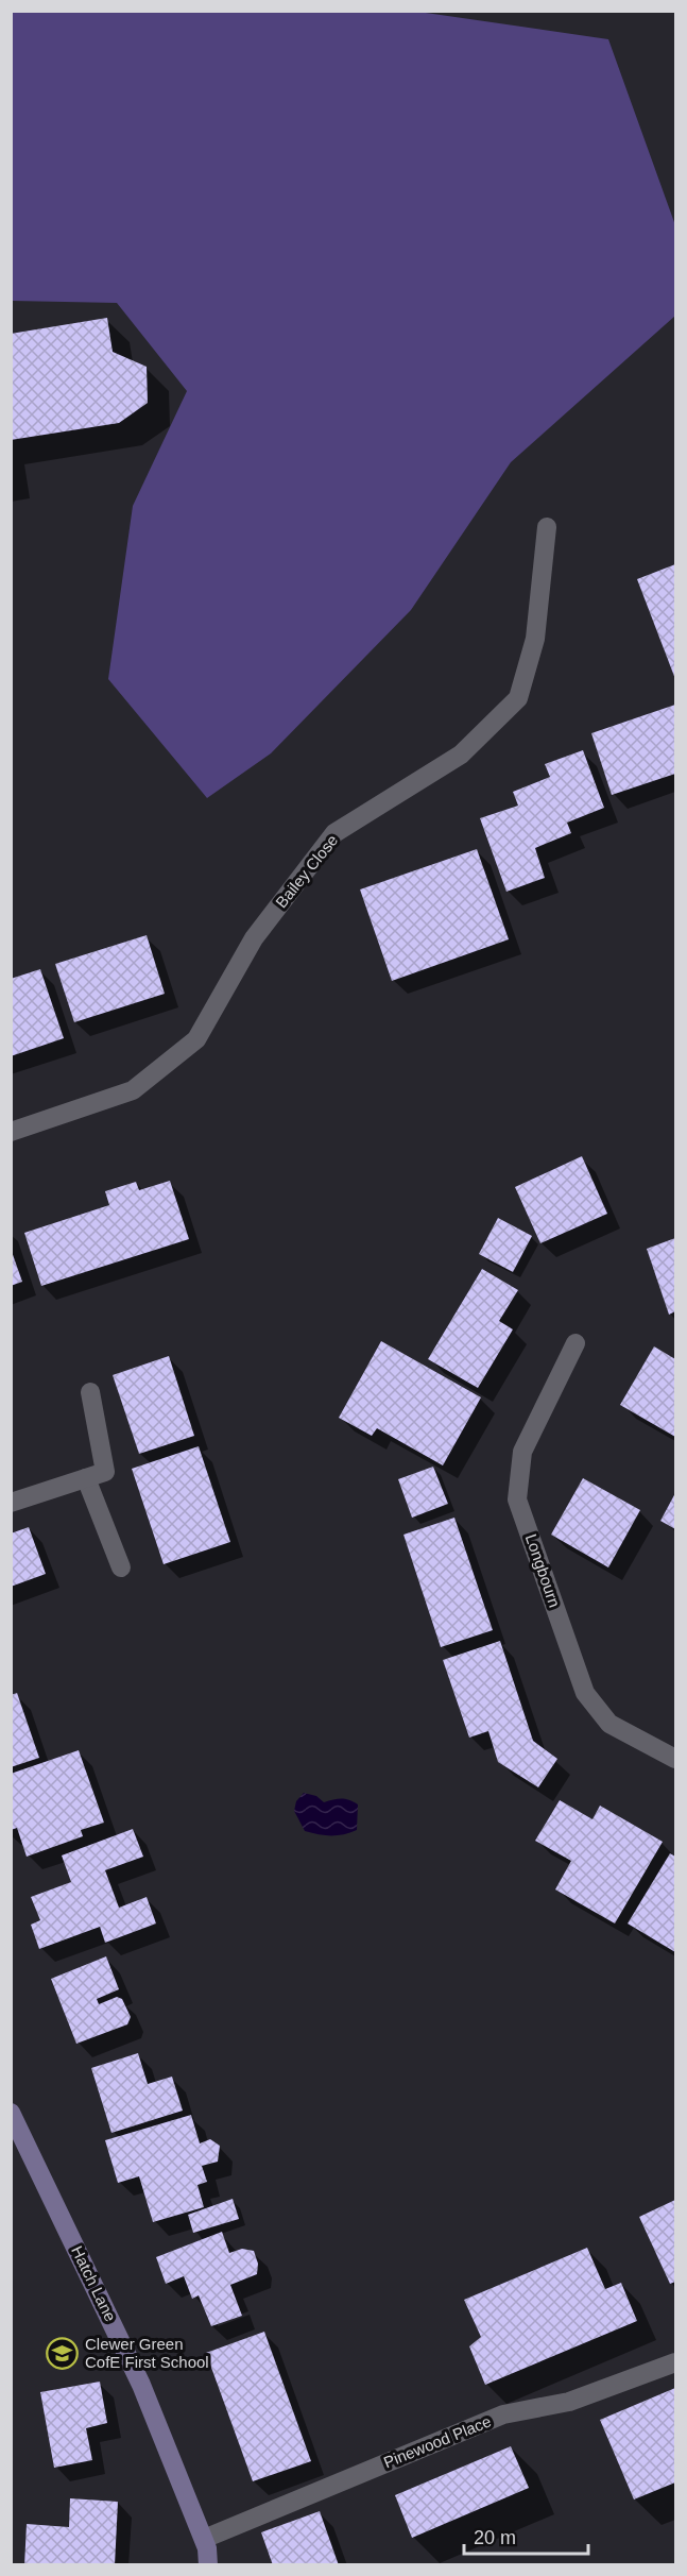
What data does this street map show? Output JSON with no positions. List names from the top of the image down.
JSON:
{
  "streets": {
    "street": [
      "Bailey Close",
      "Longbourn",
      "Hatch Lane",
      "Pinewood Place"
    ]
  },
  "crossings": [
    ["Hatch Lane", "Pinewood Place"]
  ],
  "places": {
    "school or university": ["Clewer Green CofE First School"]
  },
  "scale_bar": "20 m"
}
